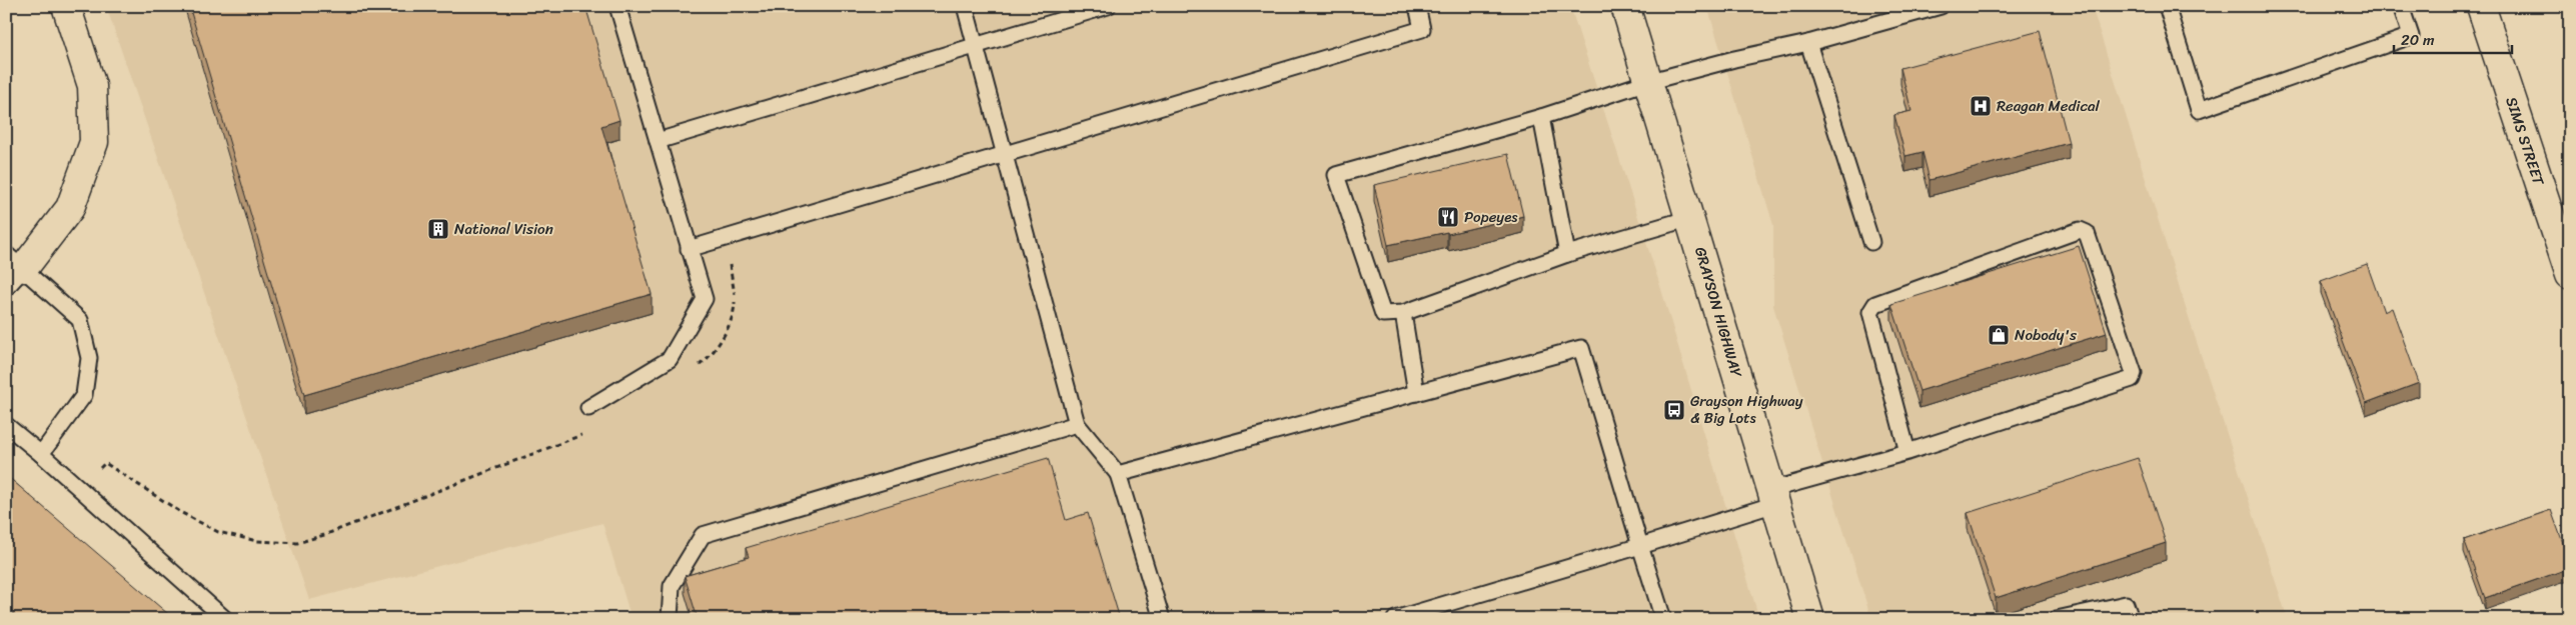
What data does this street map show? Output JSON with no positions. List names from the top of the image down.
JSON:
{
  "streets": {
    "main road": ["SIMS STREET", "GRAYSON HIGHWAY"]
  },
  "places": {
    "hospital": ["Reagan Medical"],
    "restaurant": ["Popeyes"],
    "building": ["National Vision"],
    "shop": ["Nobody's"],
    "bus stop": ["Grayson Highway & Big Lots"]
  },
  "scale_bar": "20 m"
}
